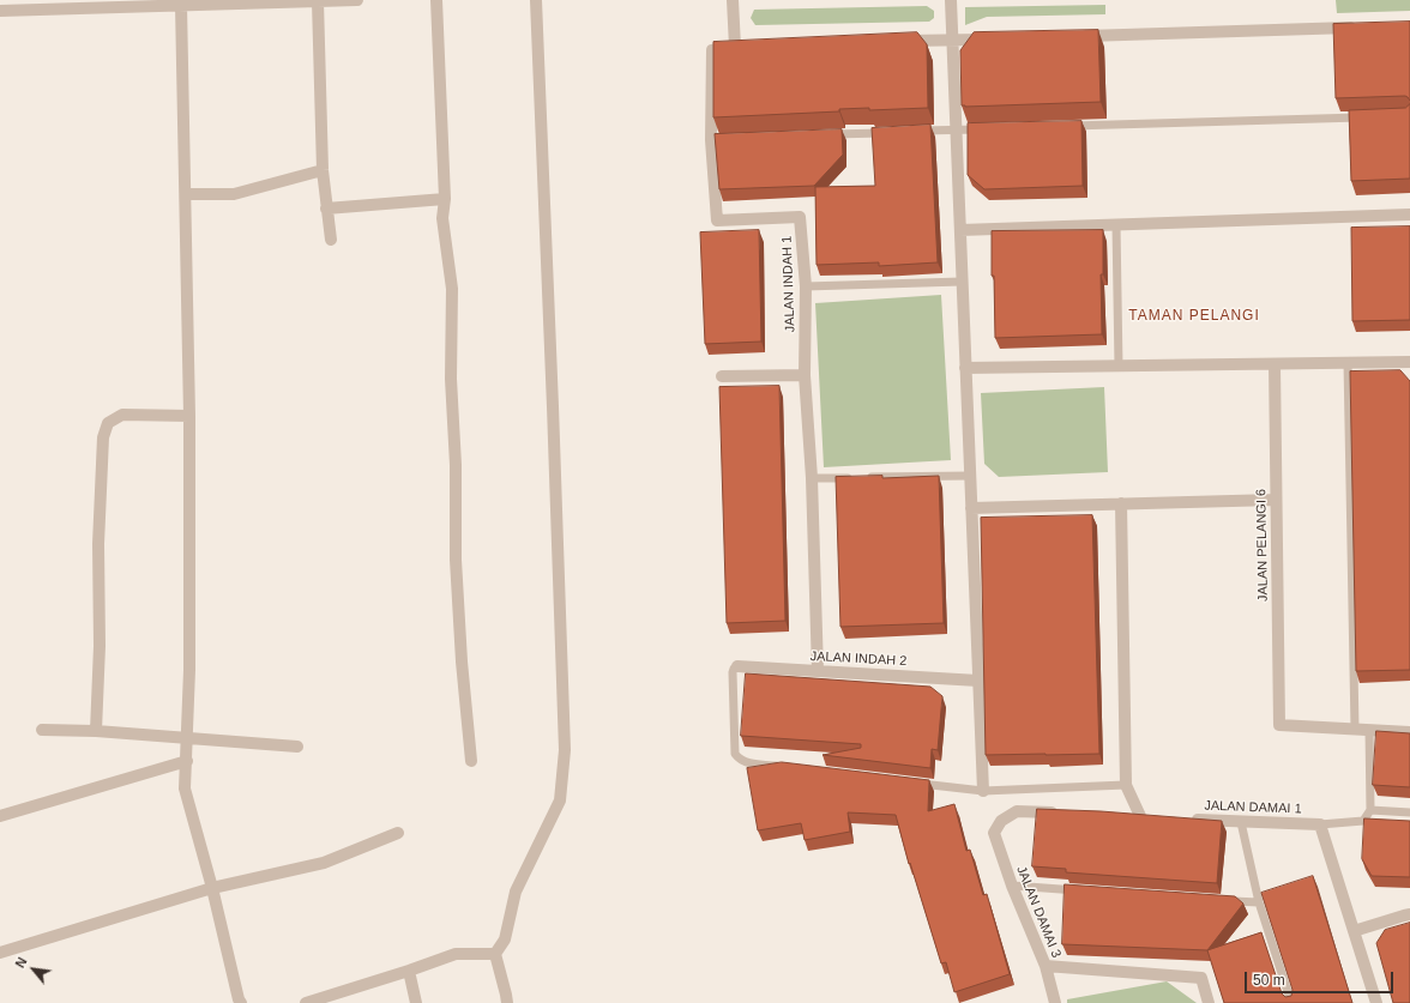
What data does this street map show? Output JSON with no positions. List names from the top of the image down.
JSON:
{
  "streets": {
    "street": [
      "JALAN INDAH 1",
      "JALAN PELANGI 6",
      "JALAN INDAH 2",
      "JALAN DAMAI 1",
      "JALAN DAMAI 3"
    ]
  },
  "crossings": [
    ["JALAN INDAH 1", "JALAN INDAH 2"]
  ],
  "districts": ["TAMAN PELANGI"],
  "scale_bar": "50 m",
  "north": "top left"
}
